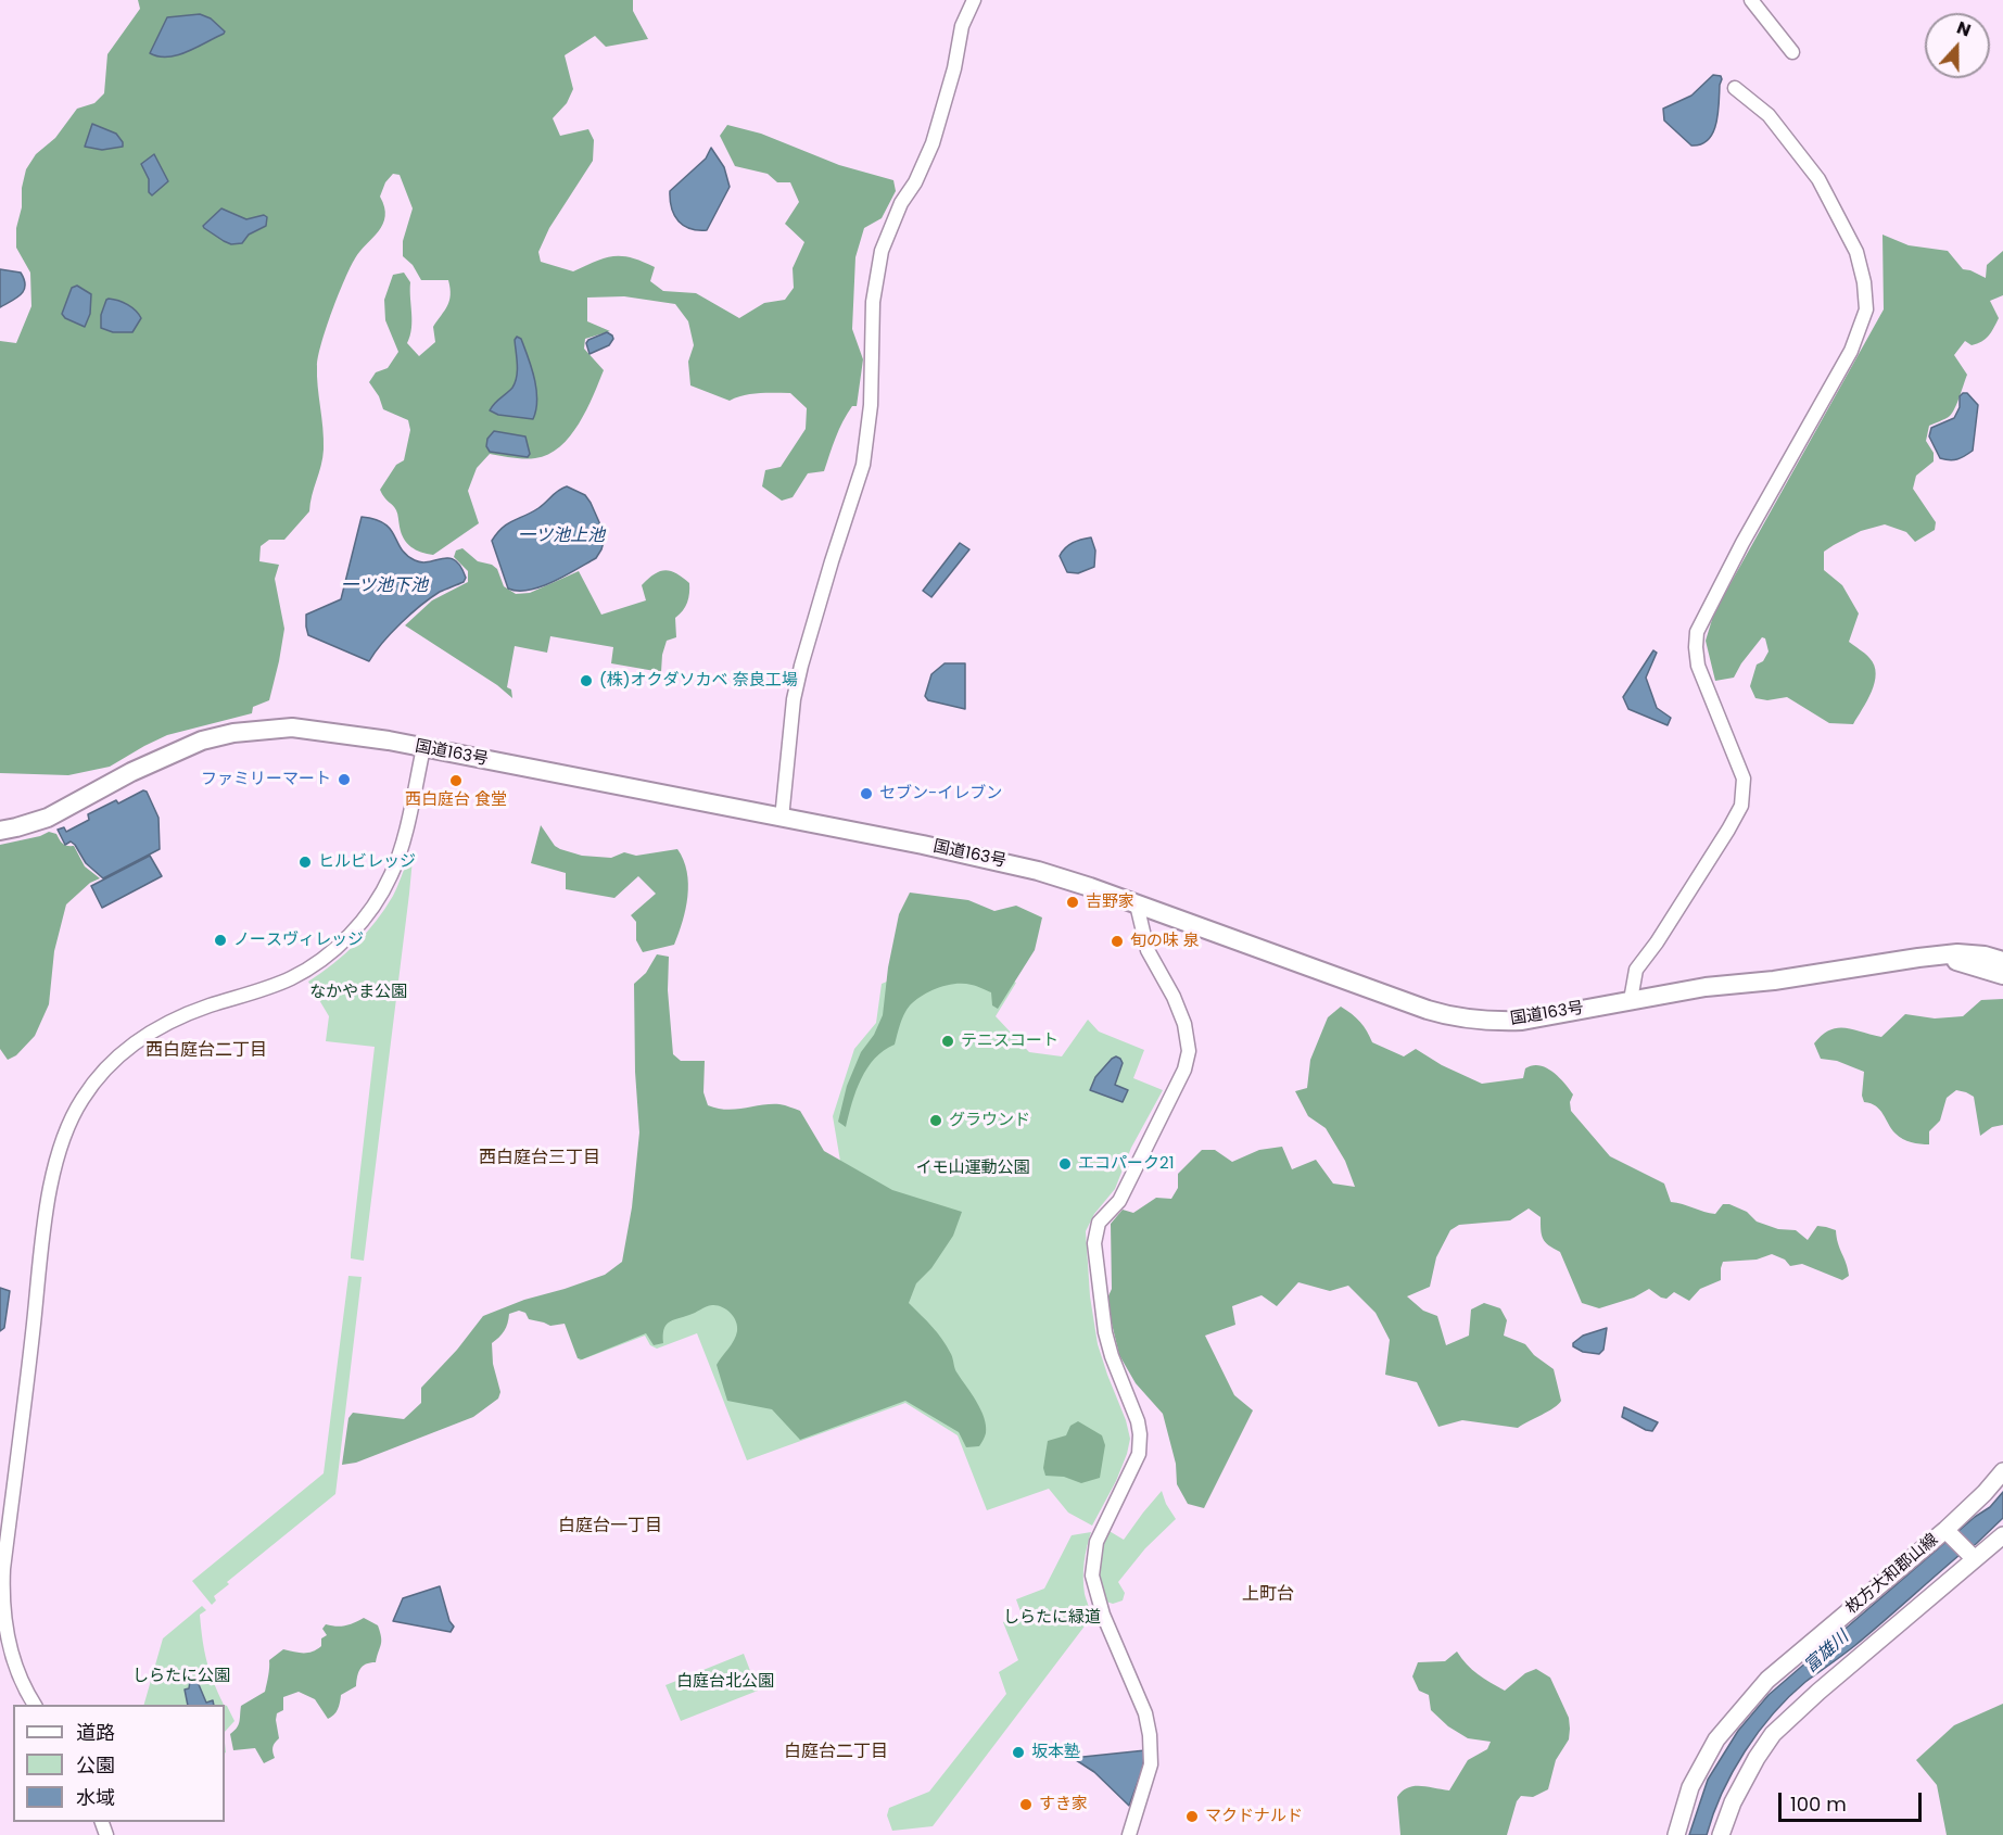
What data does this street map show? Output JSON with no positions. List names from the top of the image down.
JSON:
{
  "streets": {
    "highway": ["国道163号"],
    "main road": ["枚方大和郡山線"]
  },
  "districts": [
    "西白庭台二丁目",
    "西白庭台三丁目",
    "白庭台一丁目",
    "上町台",
    "白庭台二丁目"
  ],
  "water": ["一ツ池上池", "一ツ池下池", "富雄川"],
  "parks": [
    "なかやま公園",
    "イモ山運動公園",
    "しらたに緑道",
    "しらたに公園",
    "白庭台北公園"
  ],
  "places": [
    "(株)オクダソカベ 奈良工場",
    "ファミリーマート",
    "西白庭台 食堂",
    "セブン-イレブン",
    "ヒルビレッジ",
    "吉野家",
    "ノースヴィレッジ",
    "旬の味 泉",
    "テニスコート",
    "グラウンド",
    "エコパーク21",
    "坂本塾",
    "すき家",
    "マクドナルド"
  ],
  "legend": ["道路", "公園", "水域"],
  "scale_bar": "100 m",
  "north": "top"
}
